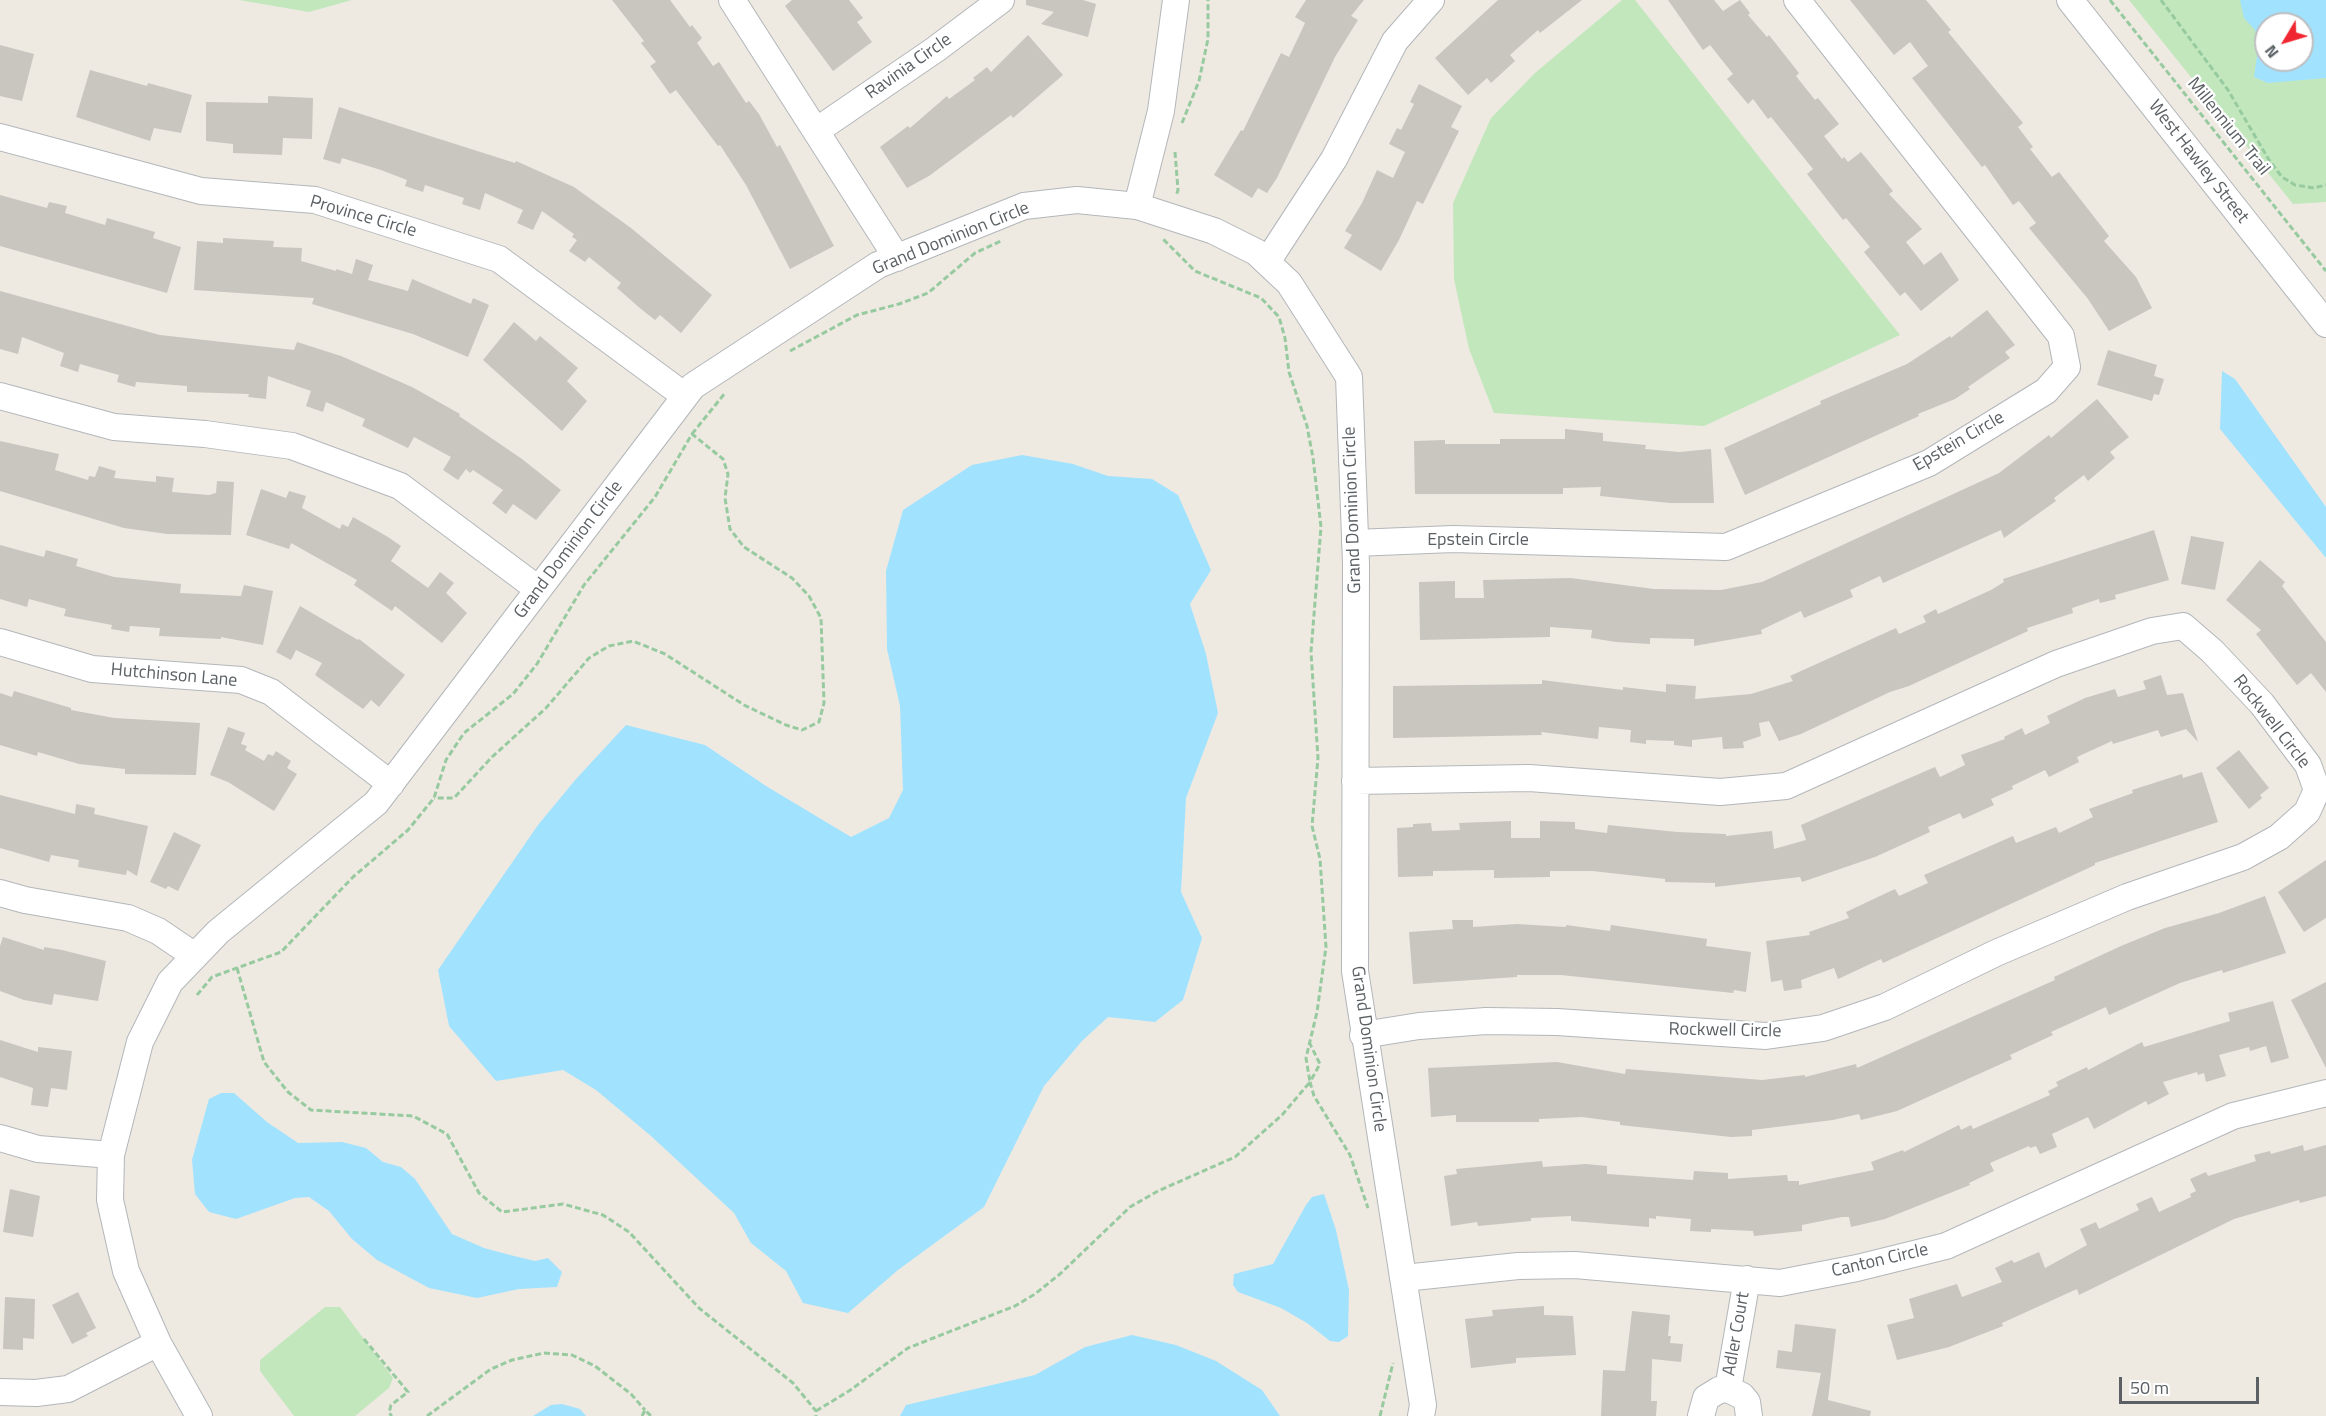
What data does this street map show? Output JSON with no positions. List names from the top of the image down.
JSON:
{
  "streets": {
    "street": [
      "Ravinia Circle",
      "West Hawley Street",
      "Province Circle",
      "Grand Dominion Circle",
      "Epstein Circle",
      "Hutchinson Lane",
      "Rockwell Circle",
      "Canton Circle",
      "Adler Court"
    ],
    "path": ["Millennium Trail"]
  },
  "crossings": [
    ["Province Circle", "Grand Dominion Circle"],
    ["Grand Dominion Circle", "Epstein Circle"],
    ["Grand Dominion Circle", "Hutchinson Lane"],
    ["Grand Dominion Circle", "Rockwell Circle"],
    ["Grand Dominion Circle", "Canton Circle"],
    ["Canton Circle", "Adler Court"]
  ],
  "scale_bar": "50 m",
  "north": "bottom left"
}
